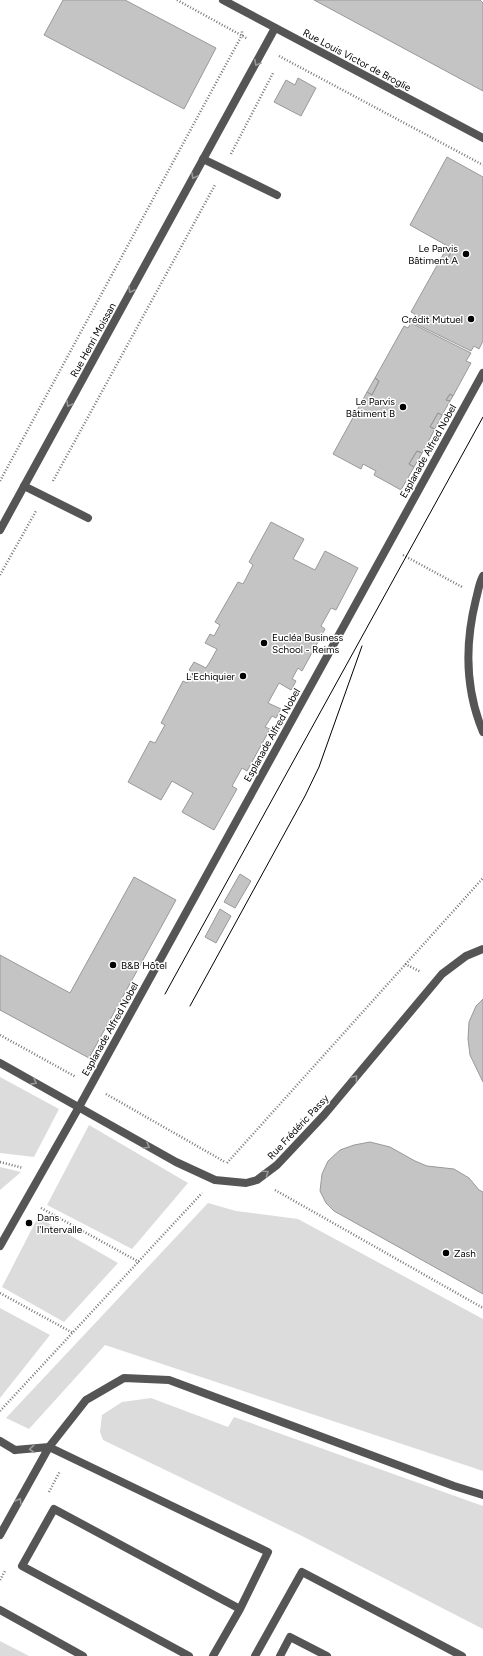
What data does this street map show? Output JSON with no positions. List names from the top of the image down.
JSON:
{
  "streets": {
    "street": [
      "Rue Louis Victor de Broglie",
      "Rue Henri Moissan",
      "Esplanade Alfred Nobel",
      "Rue Frédéric Passy"
    ]
  },
  "crossings": [
    ["Rue Louis Victor de Broglie", "Rue Henri Moissan"]
  ],
  "one_way": ["Rue Henri Moissan", "Rue Frédéric Passy"],
  "places": [
    "Le Parvis Bâtiment A",
    "Crédit Mutuel",
    "Le Parvis Bâtiment B",
    "Eucléa Business School - Reims",
    "L'Echiquier",
    "B&B Hôtel",
    "Dans l'Intervalle",
    "Zash"
  ]
}
